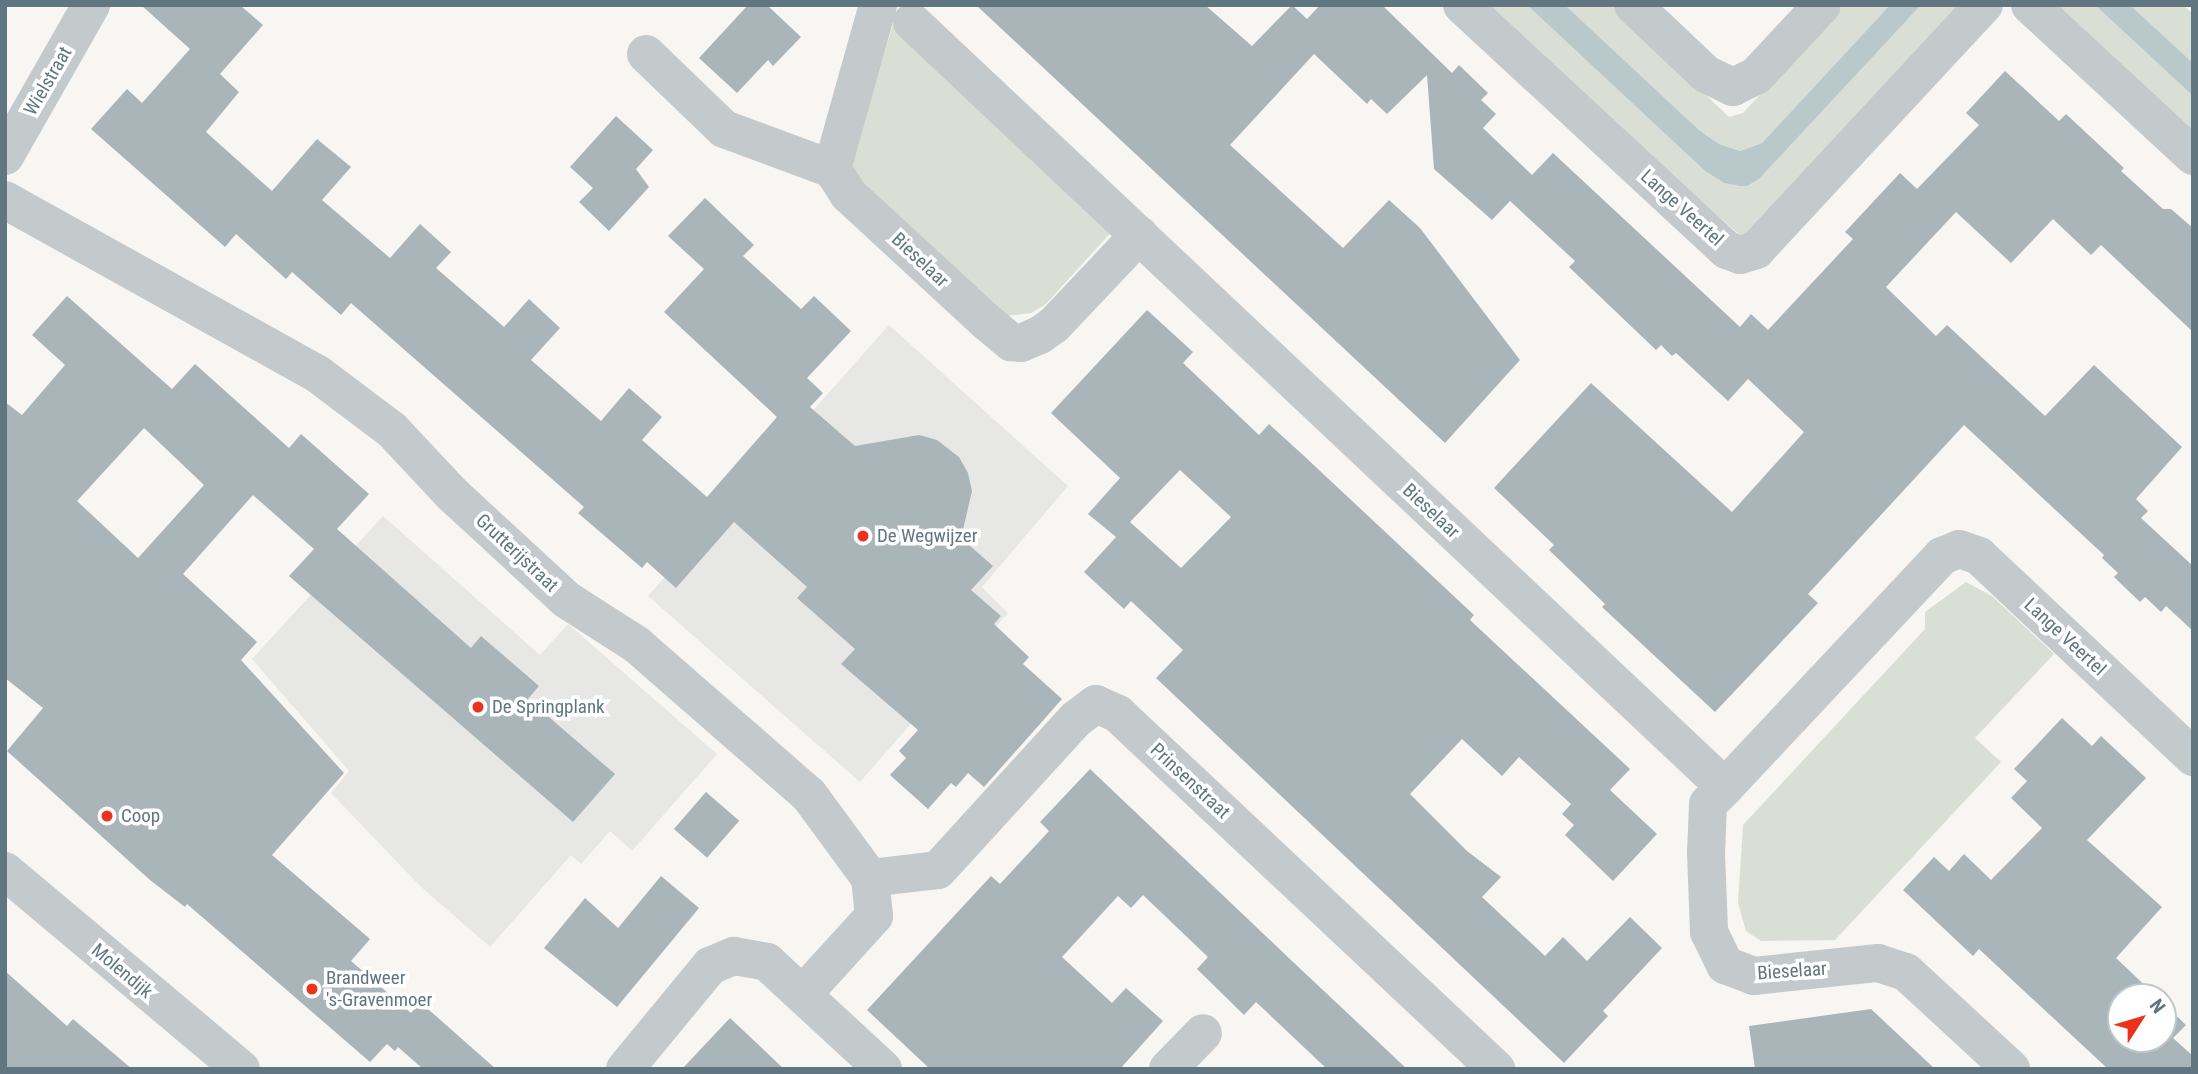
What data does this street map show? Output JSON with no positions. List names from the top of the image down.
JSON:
{
  "streets": {
    "street": [
      "Wielstraat",
      "Lange Veertel",
      "Bieselaar",
      "Grutterijstraat",
      "Prinsenstraat",
      "Molendijk"
    ]
  },
  "crossings": [
    ["Lange Veertel", "Bieselaar"],
    ["Grutterijstraat", "Prinsenstraat"]
  ],
  "places": [
    "De Wegwijzer",
    "De Springplank",
    "Coop",
    "Brandweer 's-Gravenmoer"
  ],
  "north": "top right"
}
